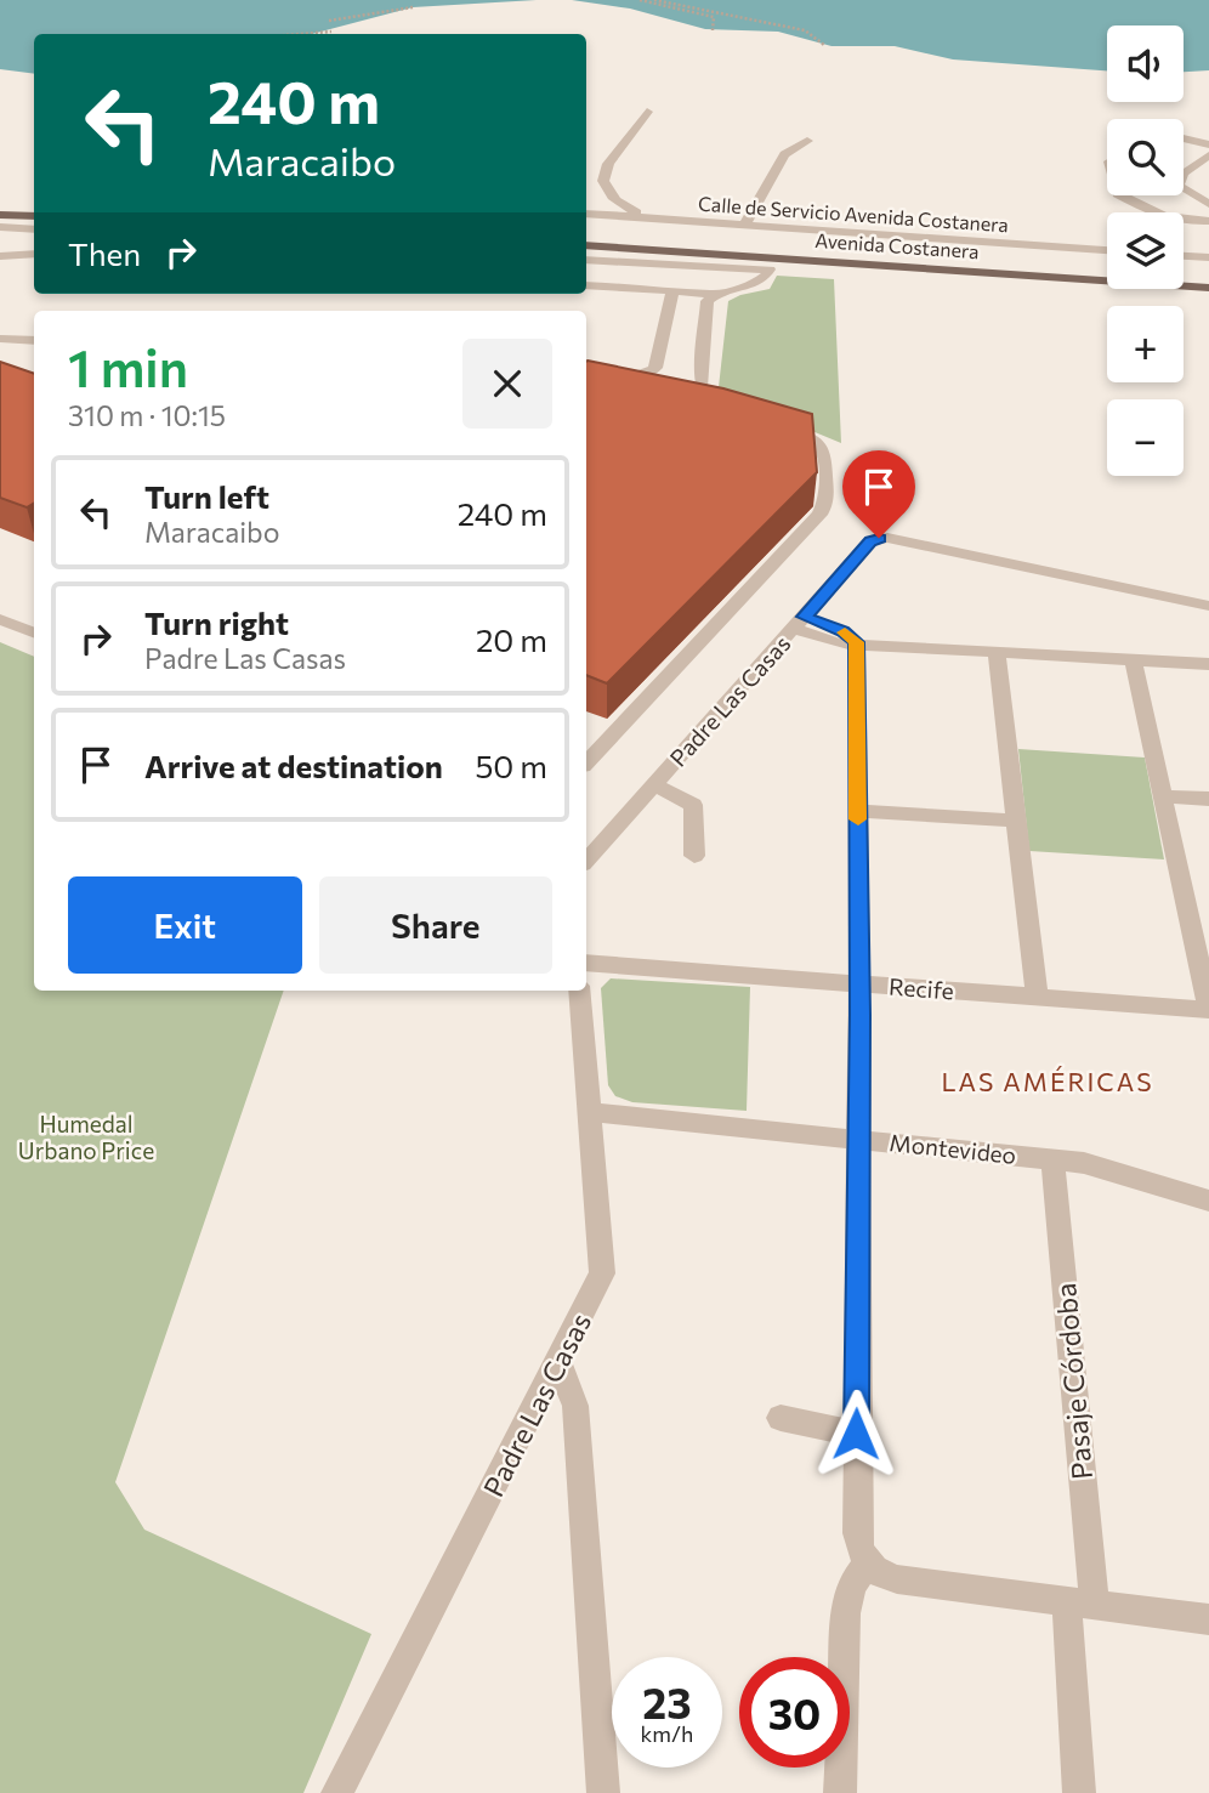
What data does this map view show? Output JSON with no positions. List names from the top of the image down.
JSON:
{
  "streets": {
    "main road": ["Avenida Costanera"],
    "street": [
      "Calle de Servicio Avenida Costanera",
      "Padre Las Casas",
      "Recife",
      "Montevideo",
      "Pasaje Córdoba"
    ]
  },
  "crossings": [
    ["Padre Las Casas", "Montevideo"],
    ["Montevideo", "Pasaje Córdoba"]
  ],
  "districts": ["LAS AMÉRICAS"],
  "parks": ["Humedal Urbano Price"],
  "page": {
    "map_buttons": ["+", "−"],
    "turn": ["240 m", "Maracaibo"],
    "then": "Then",
    "heading": ["1 min", "310 m · 10:15"],
    "list": [
      {
        "name": "Turn left",
        "note": "Maracaibo",
        "value": "240 m"
      },
      {
        "name": "Turn right",
        "note": "Padre Las Casas",
        "value": "20 m"
      },
      {
        "name": "Arrive at destination",
        "value": "50 m"
      }
    ],
    "buttons": ["Exit", "Share"],
    "speed": "23 km/h",
    "limit": "30"
  }
}
